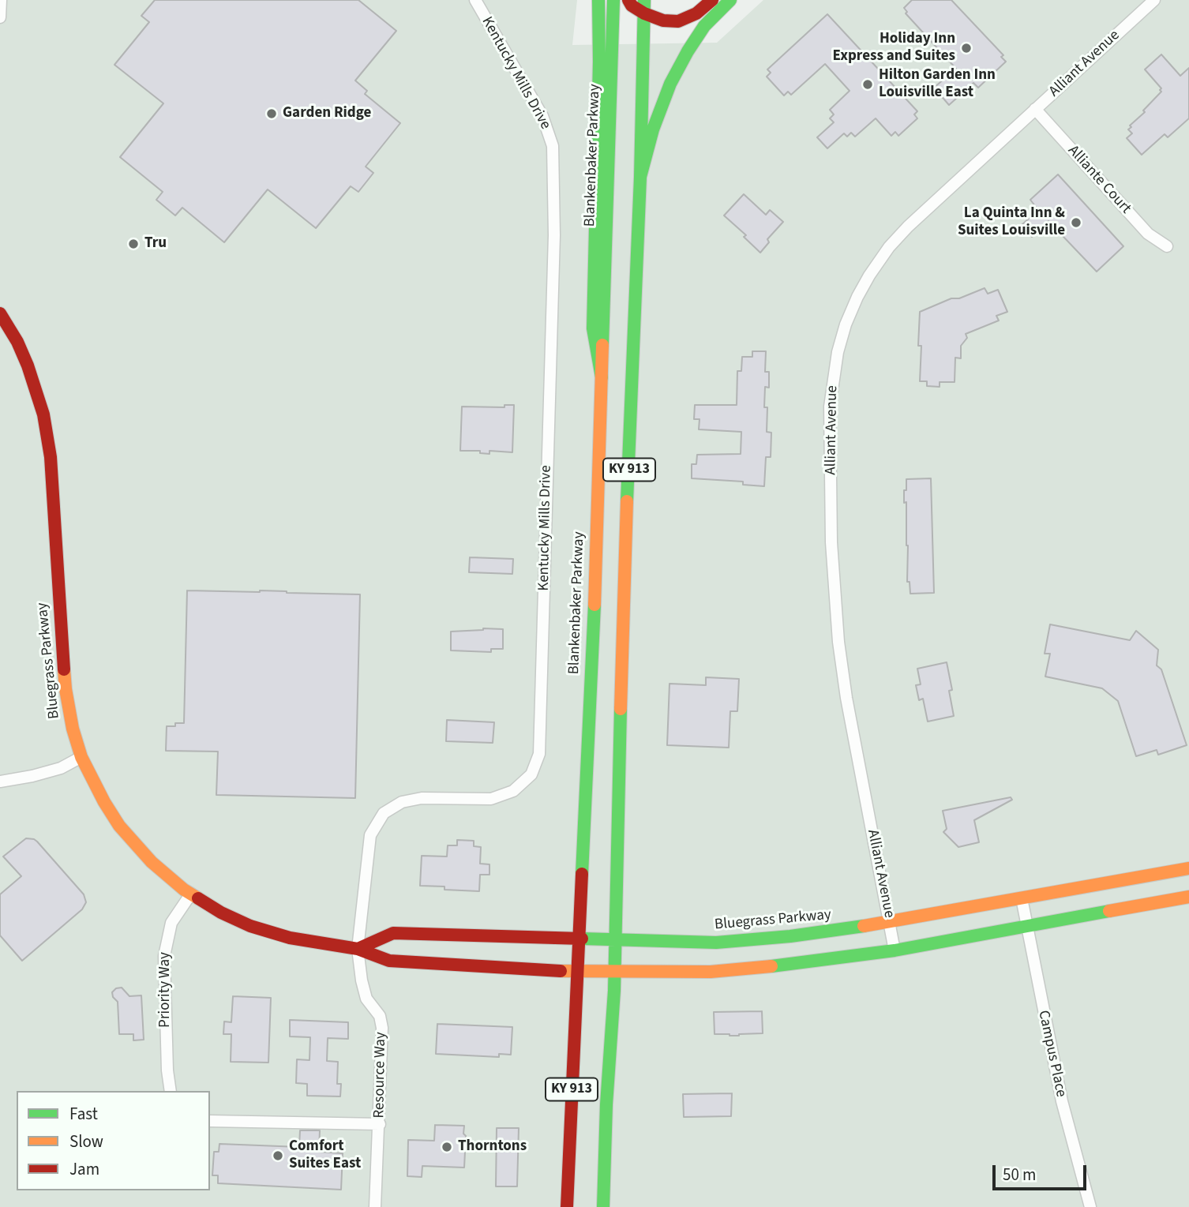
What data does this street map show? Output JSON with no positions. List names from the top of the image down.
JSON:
{
  "streets": {
    "main road": ["Blankenbaker Parkway", "KY 913", "Bluegrass Parkway"],
    "street": [
      "Alliant Avenue",
      "Kentucky Mills Drive",
      "Alliante Court",
      "Priority Way",
      "Campus Place",
      "Resource Way"
    ]
  },
  "crossings": [
    ["Alliant Avenue", "Alliante Court"],
    ["Alliant Avenue", "Bluegrass Parkway"],
    ["Kentucky Mills Drive", "Bluegrass Parkway"],
    ["Kentucky Mills Drive", "Resource Way"],
    ["Blankenbaker Parkway", "Bluegrass Parkway"],
    ["KY 913", "Bluegrass Parkway"],
    ["Bluegrass Parkway", "Priority Way"],
    ["Bluegrass Parkway", "Campus Place"],
    ["Bluegrass Parkway", "Resource Way"]
  ],
  "places": [
    "Holiday Inn Express and Suites",
    "Hilton Garden Inn Louisville East",
    "Garden Ridge",
    "La Quinta Inn & Suites Louisville",
    "Tru",
    "Thorntons",
    "Comfort Suites East"
  ],
  "legend": ["Fast", "Slow", "Jam"],
  "scale_bar": "50 m"
}
